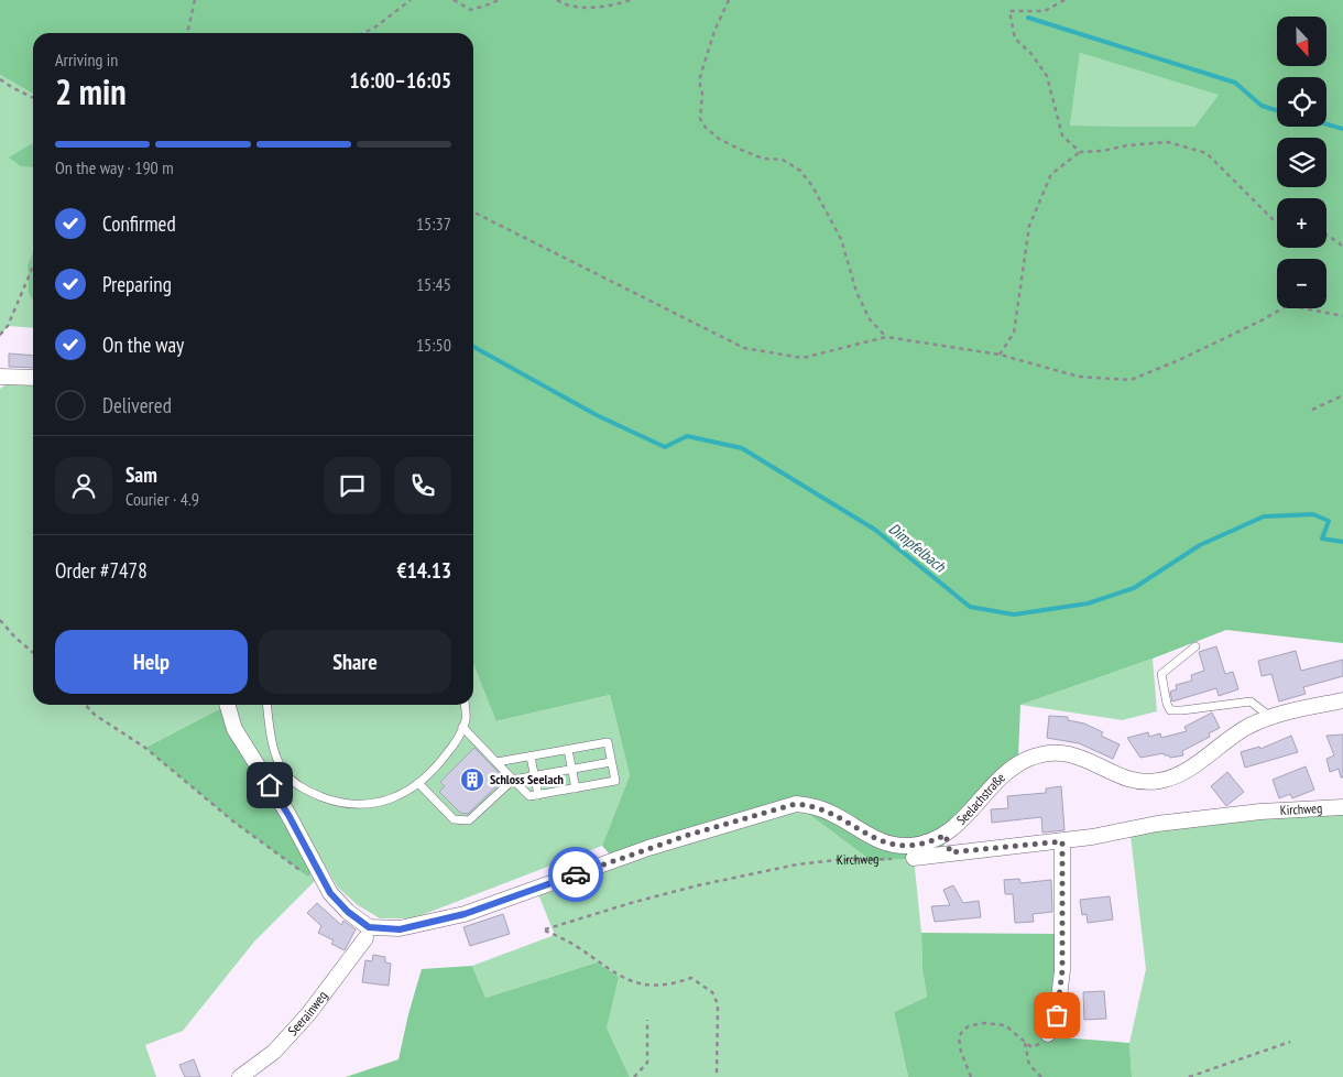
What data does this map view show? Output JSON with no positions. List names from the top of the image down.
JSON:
{
  "streets": {
    "street": ["Seelachstraße", "Kirchweg", "Seerainweg"]
  },
  "water": ["Dimpfelbach"],
  "places": {
    "building": ["Schloss Seelach"]
  },
  "north": "bottom",
  "page": {
    "map_buttons": ["+", "−"],
    "heading": ["2 min", "Arriving in", "16:00–16:05"],
    "panel": [
      "Sam",
      "Courier · 4.9",
      "Order #7478",
      "€14.13"
    ],
    "bar": "On the way · 190 m",
    "list": [
      ["Confirmed", "15:37"],
      ["Preparing", "15:45"],
      ["On the way", "15:50"],
      "Delivered"
    ],
    "buttons": ["Help", "Share"]
  }
}
